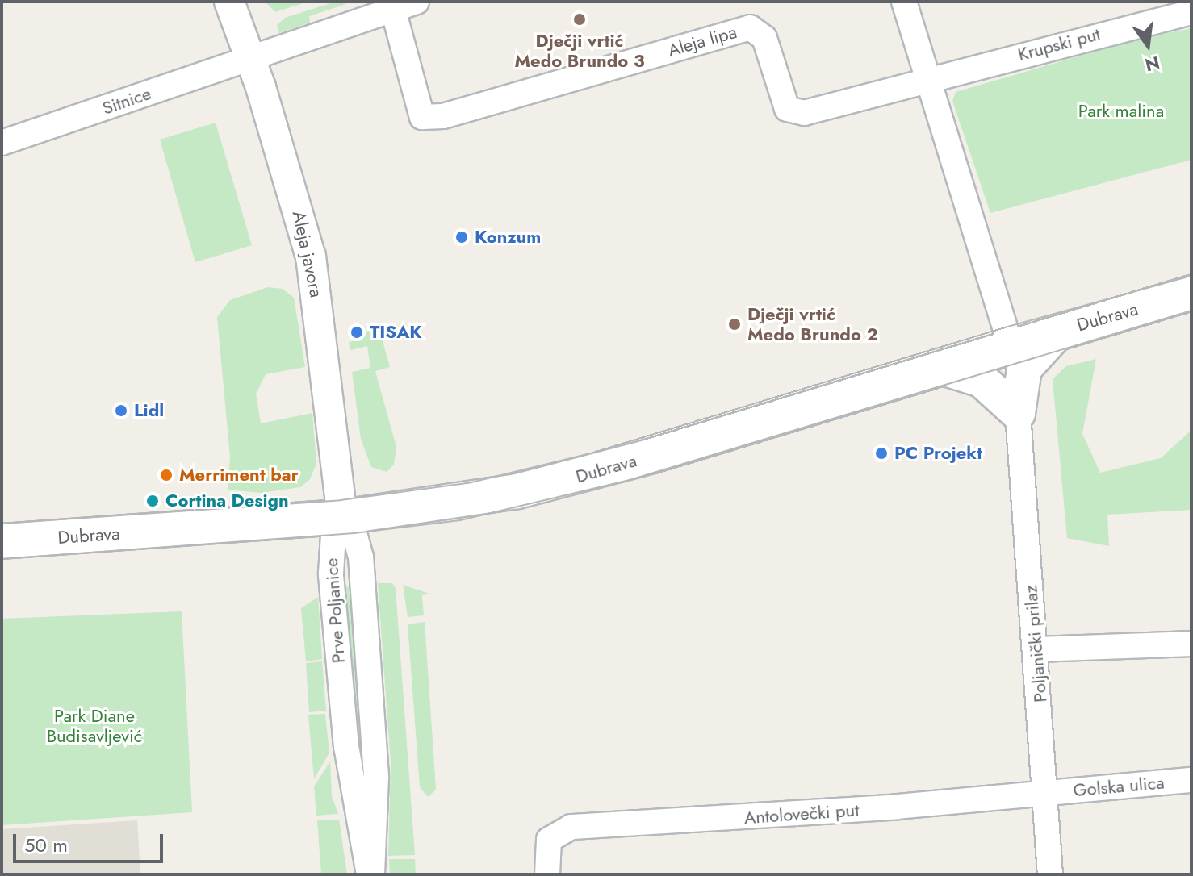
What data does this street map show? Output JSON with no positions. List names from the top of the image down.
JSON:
{
  "streets": {
    "main road": ["Dubrava"],
    "street": [
      "Aleja lipa",
      "Krupski put",
      "Sitnice",
      "Aleja javora",
      "Prve Poljanice",
      "Poljanički prilaz",
      "Golska ulica",
      "Antolovečki put"
    ]
  },
  "crossings": [
    ["Aleja lipa", "Krupski put"],
    ["Aleja lipa", "Sitnice"],
    ["Sitnice", "Aleja javora"],
    ["Aleja javora", "Dubrava"],
    ["Aleja javora", "Prve Poljanice"],
    ["Dubrava", "Prve Poljanice"],
    ["Poljanički prilaz", "Golska ulica"],
    ["Poljanički prilaz", "Antolovečki put"],
    ["Golska ulica", "Antolovečki put"]
  ],
  "parks": ["Park malina", "Park Diane Budisavljević"],
  "places": [
    "Dječji vrtić Medo Brundo 3",
    "Konzum",
    "Dječji vrtić Medo Brundo 2",
    "TISAK",
    "Lidl",
    "PC Projekt",
    "Merriment bar",
    "Cortina Design"
  ],
  "scale_bar": "50 m",
  "north": "bottom"
}
